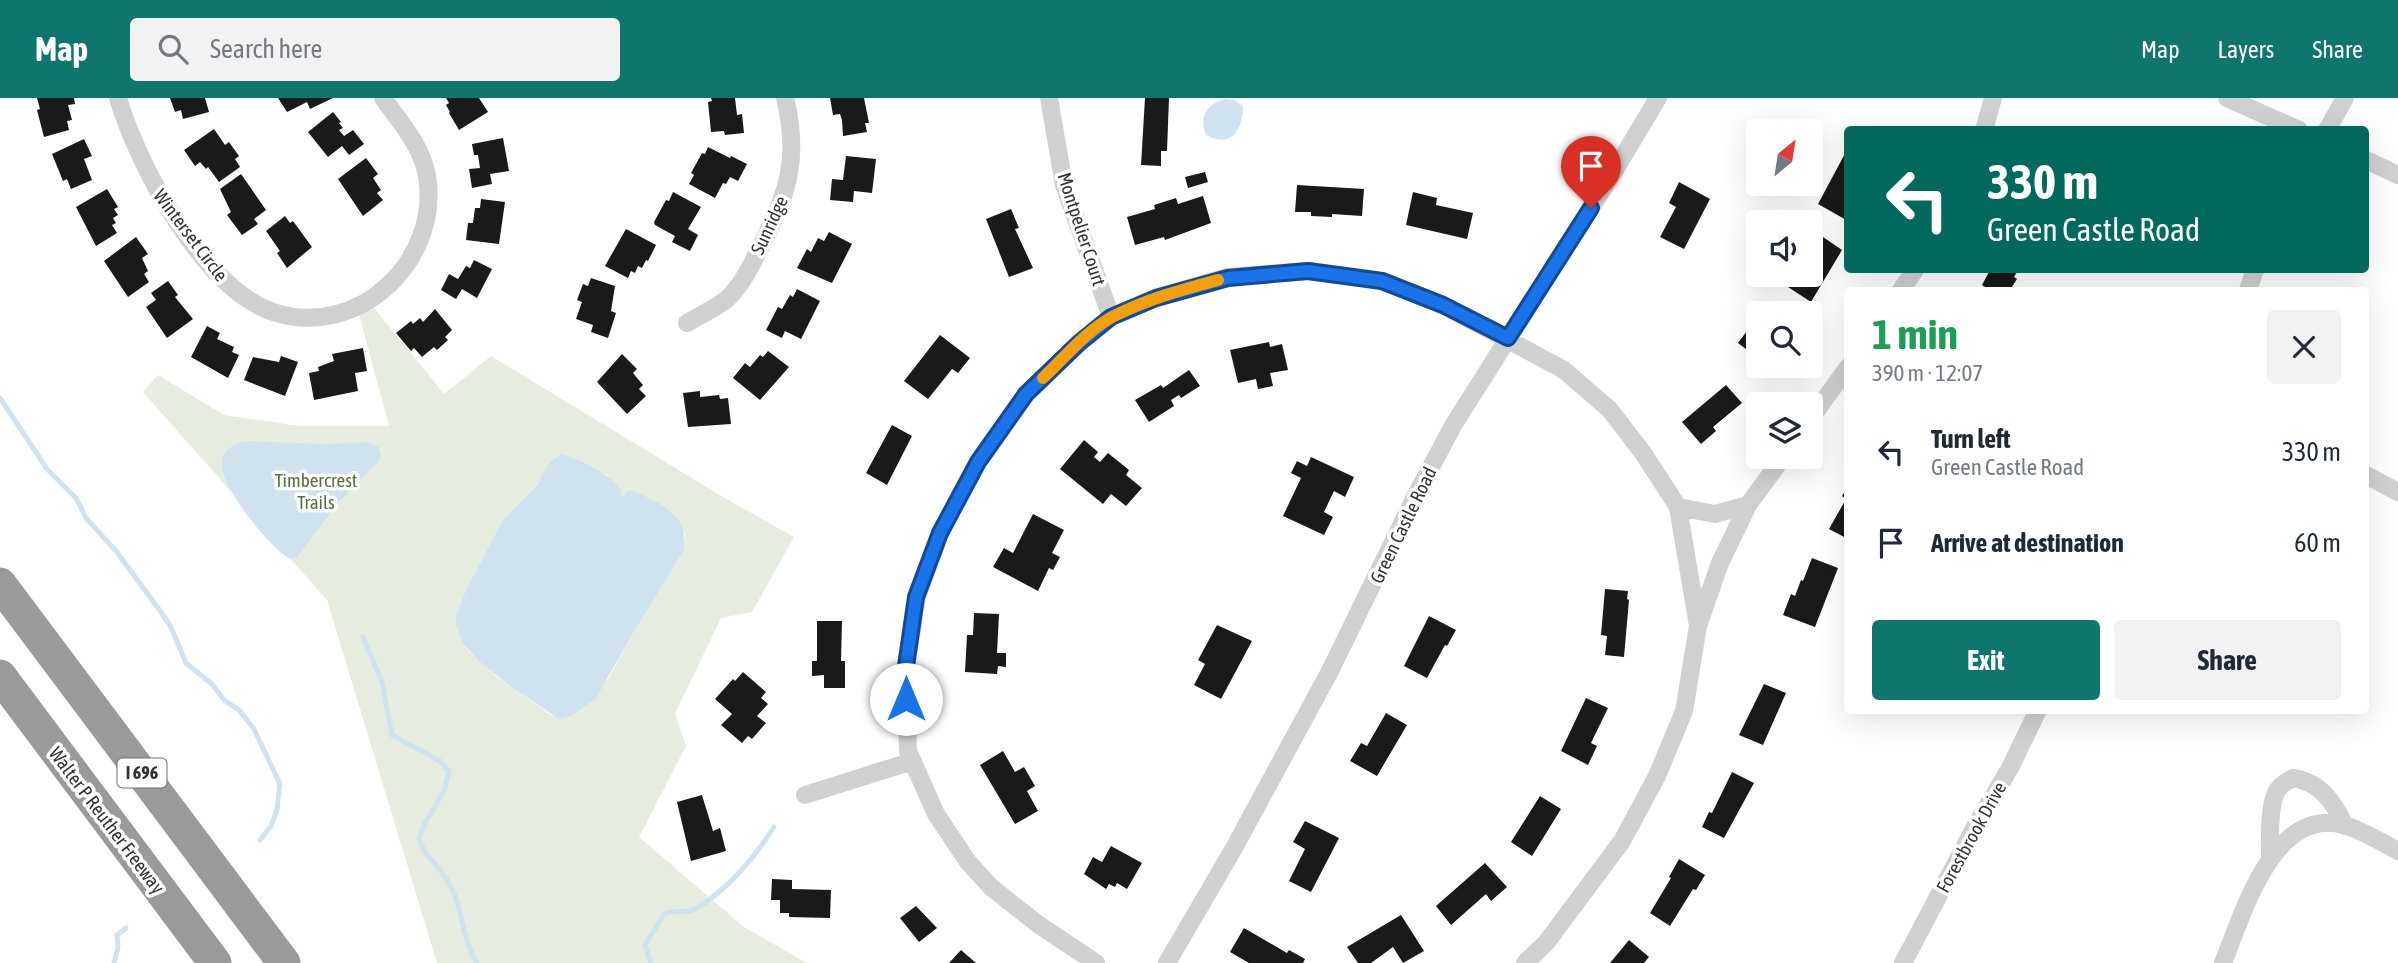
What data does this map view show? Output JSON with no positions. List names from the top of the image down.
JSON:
{
  "streets": {
    "highway": ["I 696", "Walter P Reuther Freeway"],
    "street": [
      "Sunridge",
      "Montpelier Court",
      "Winterset Circle",
      "Green Castle Road",
      "Forestbrook Drive"
    ]
  },
  "parks": ["Timbercrest Trails"],
  "north": "top right",
  "page": {
    "header": "Map",
    "search": "Search here",
    "nav": ["Map", "Layers", "Share"],
    "turn": ["330 m", "Green Castle Road"],
    "heading": ["1 min", "390 m · 12:07"],
    "list": [
      {
        "name": "Turn left",
        "note": "Green Castle Road",
        "value": "330 m"
      },
      {
        "name": "Arrive at destination",
        "value": "60 m"
      }
    ],
    "buttons": ["Exit", "Share"]
  }
}
